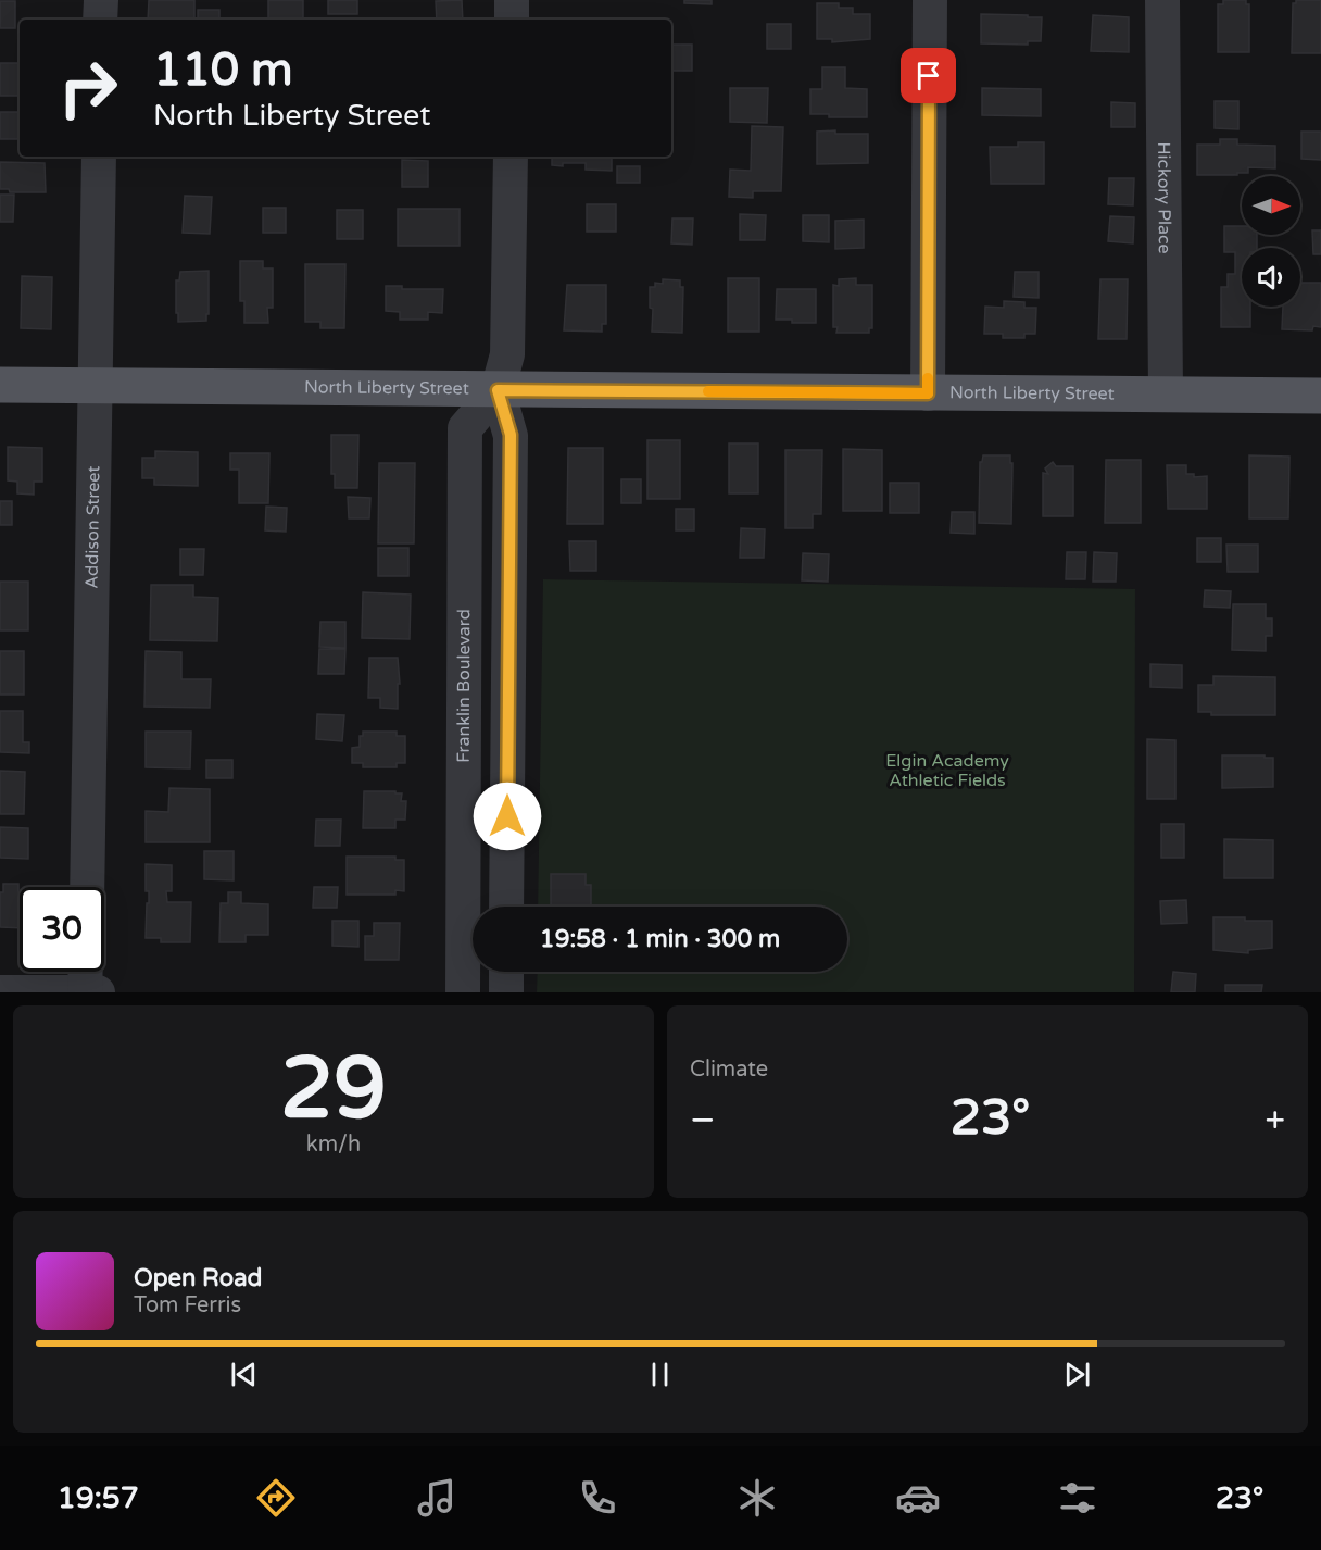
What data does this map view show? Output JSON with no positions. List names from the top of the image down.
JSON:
{
  "streets": {
    "main road": ["North Liberty Street"],
    "street": ["Hickory Place", "Addison Street", "Franklin Boulevard"]
  },
  "crossings": [
    ["Hickory Place", "North Liberty Street"],
    ["North Liberty Street", "Addison Street"],
    ["North Liberty Street", "Franklin Boulevard"]
  ],
  "parks": ["Elgin Academy Athletic Fields"],
  "north": "right",
  "page": {
    "turn": ["110 m", "North Liberty Street"],
    "limit": "30",
    "trip": "19:58 · 1 min · 300 m",
    "tile": [
      ["29", "km/h"],
      "Climate"
    ],
    "heat": ["−", "23°", "+"],
    "song": ["Open Road", "Tom Ferris"],
    "tabs": ["19:57", "23°"]
  }
}
